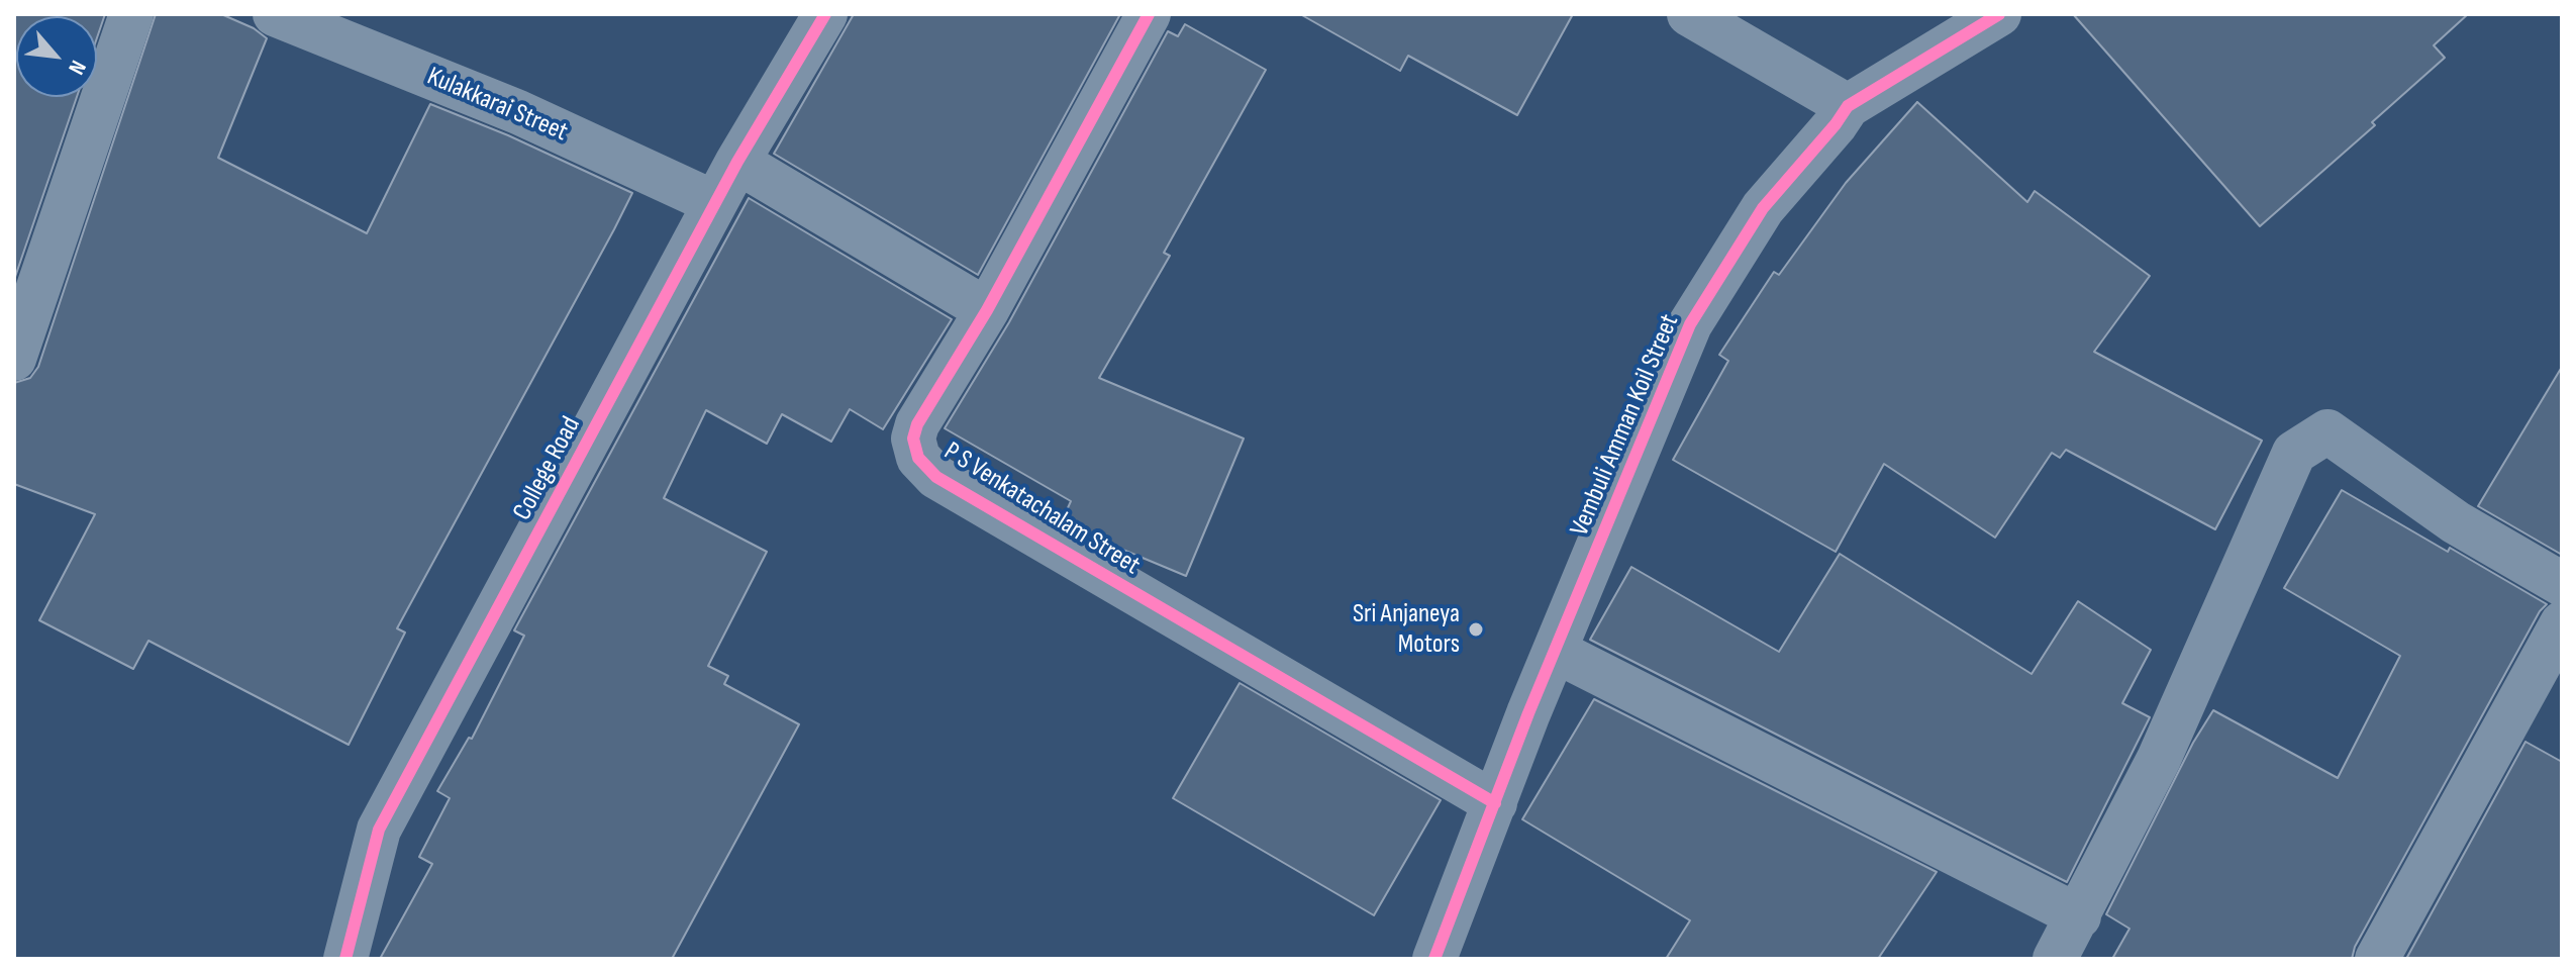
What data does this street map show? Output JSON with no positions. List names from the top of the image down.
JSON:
{
  "streets": {
    "street": [
      "Kulakkarai Street",
      "Vembuli Amman Koil Street",
      "College Road",
      "P S Venkatachalam Street"
    ]
  },
  "crossings": [
    ["Kulakkarai Street", "College Road"],
    ["Vembuli Amman Koil Street", "P S Venkatachalam Street"]
  ],
  "places": ["Sri Anjaneya Motors"],
  "north": "bottom right"
}
